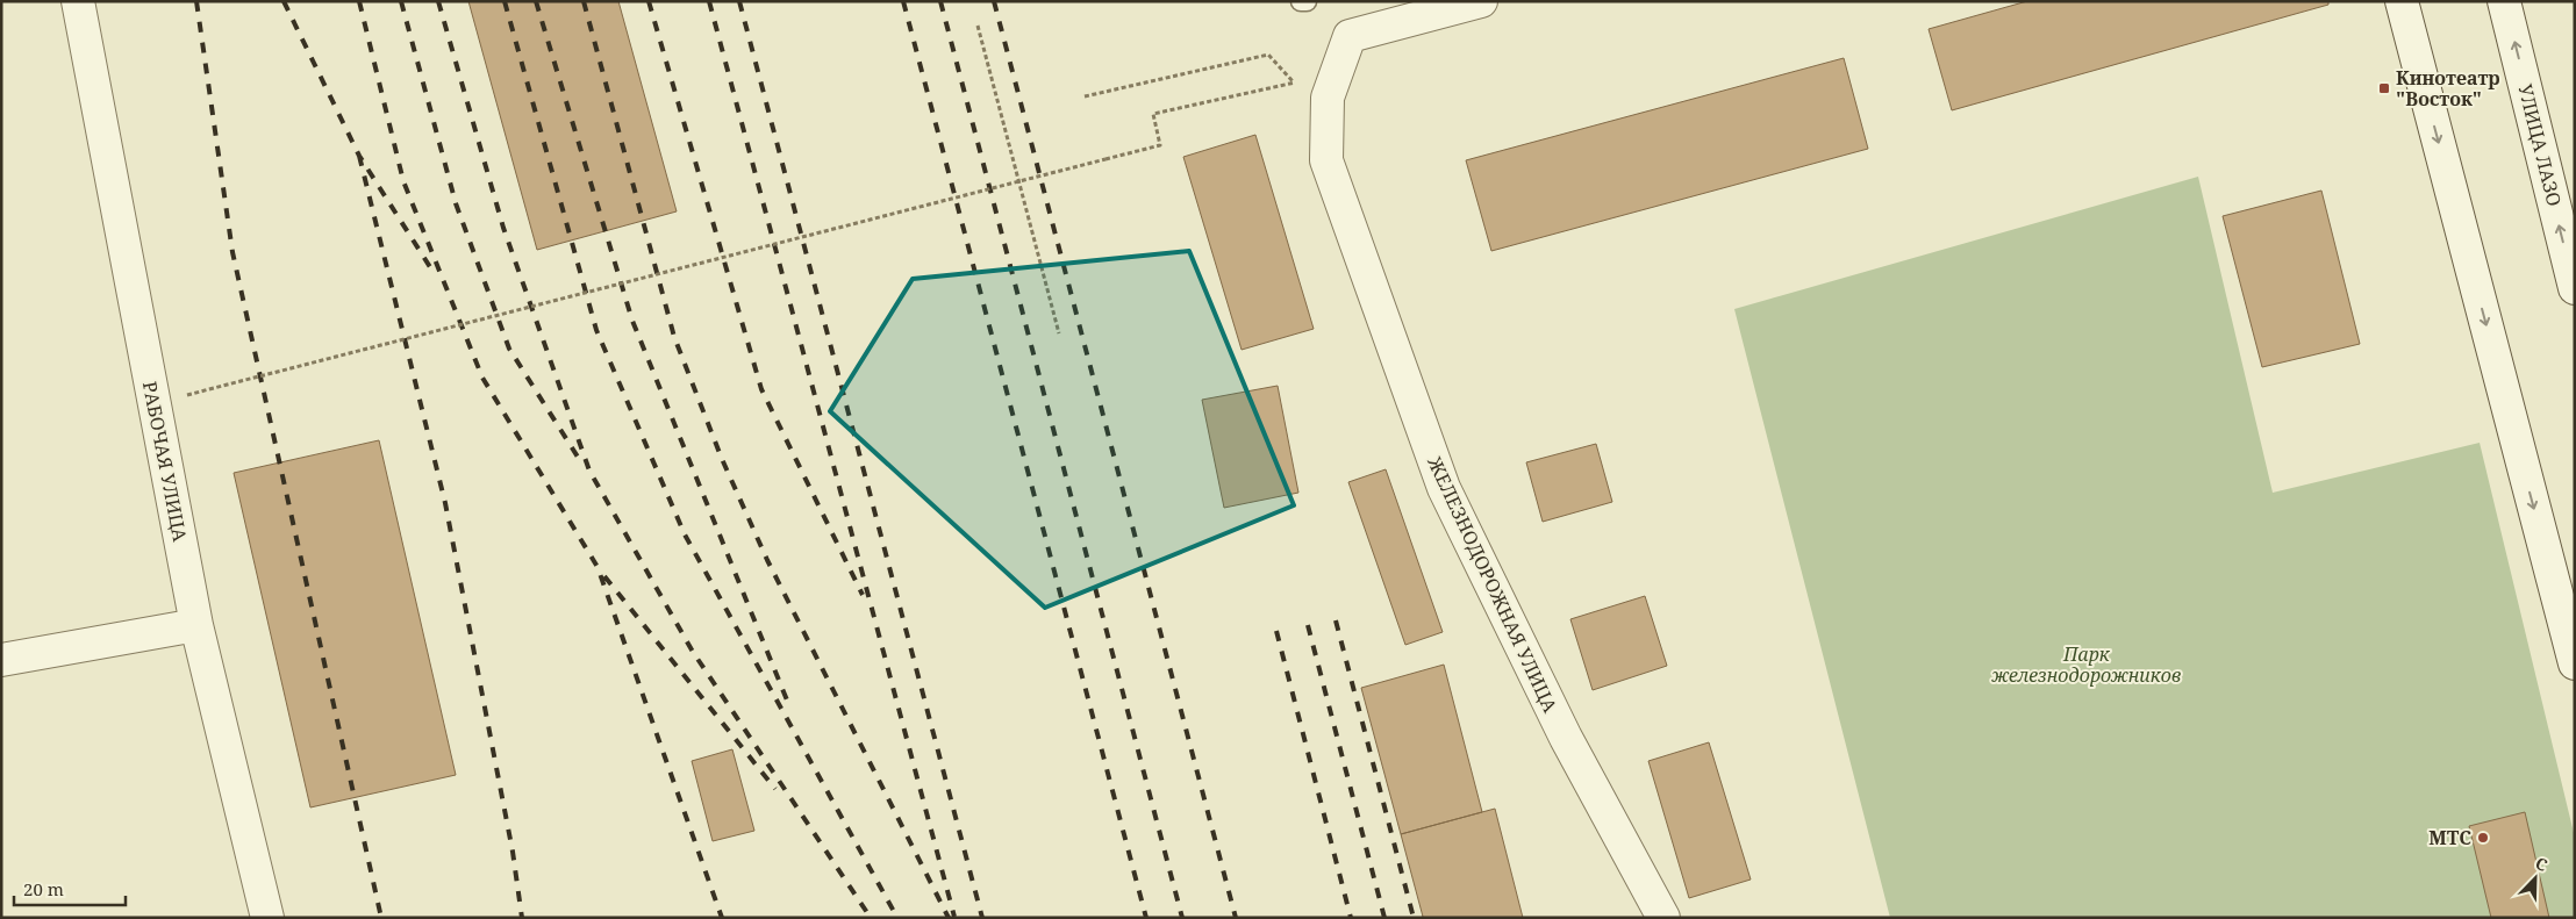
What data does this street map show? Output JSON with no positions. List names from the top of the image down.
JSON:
{
  "streets": {
    "street": ["УЛИЦА ЛАЗО", "РАБОЧАЯ УЛИЦА", "ЖЕЛЕЗНОДОРОЖНАЯ УЛИЦА"]
  },
  "parks": ["Парк железнодорожников"],
  "places": {
    "transit": ["Кинотеатр \"Восток\""],
    "other": ["МТС"]
  },
  "scale_bar": "20 m",
  "north": "top right"
}
